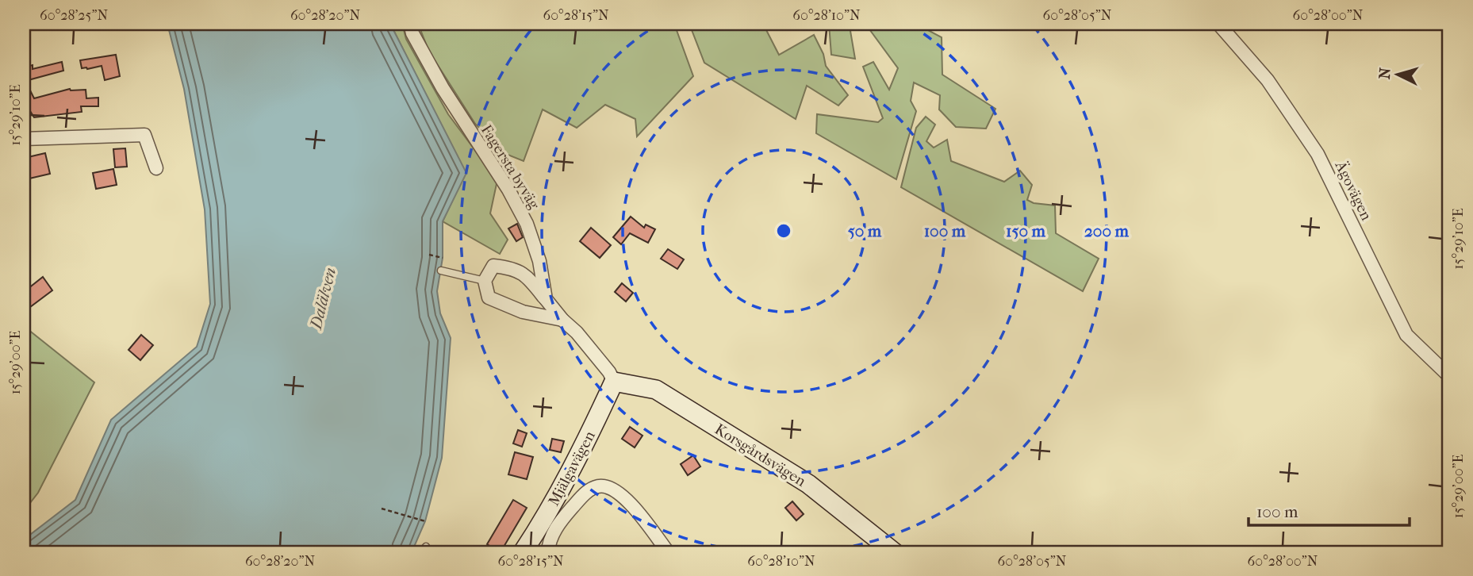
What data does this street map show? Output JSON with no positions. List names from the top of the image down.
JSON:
{
  "streets": {
    "street": [
      "Fagersta byväg",
      "Ägovägen",
      "Korsgårdsvägen",
      "Mjälgavägen"
    ]
  },
  "crossings": [
    ["Fagersta byväg", "Korsgårdsvägen"],
    ["Fagersta byväg", "Mjälgavägen"],
    ["Korsgårdsvägen", "Mjälgavägen"]
  ],
  "water": ["Dalälven"],
  "scale_bar": "100 m",
  "north": "left",
  "coordinates": [
    "60°28'25\"N",
    "60°28'20\"N",
    "60°28'15\"N",
    "60°28'10\"N",
    "60°28'05\"N",
    "60°28'00\"N",
    "15°29'10\"E",
    "15°29'00\"E"
  ],
  "rings": [
    "50 m",
    "100 m",
    "150 m",
    "200 m"
  ]
}
